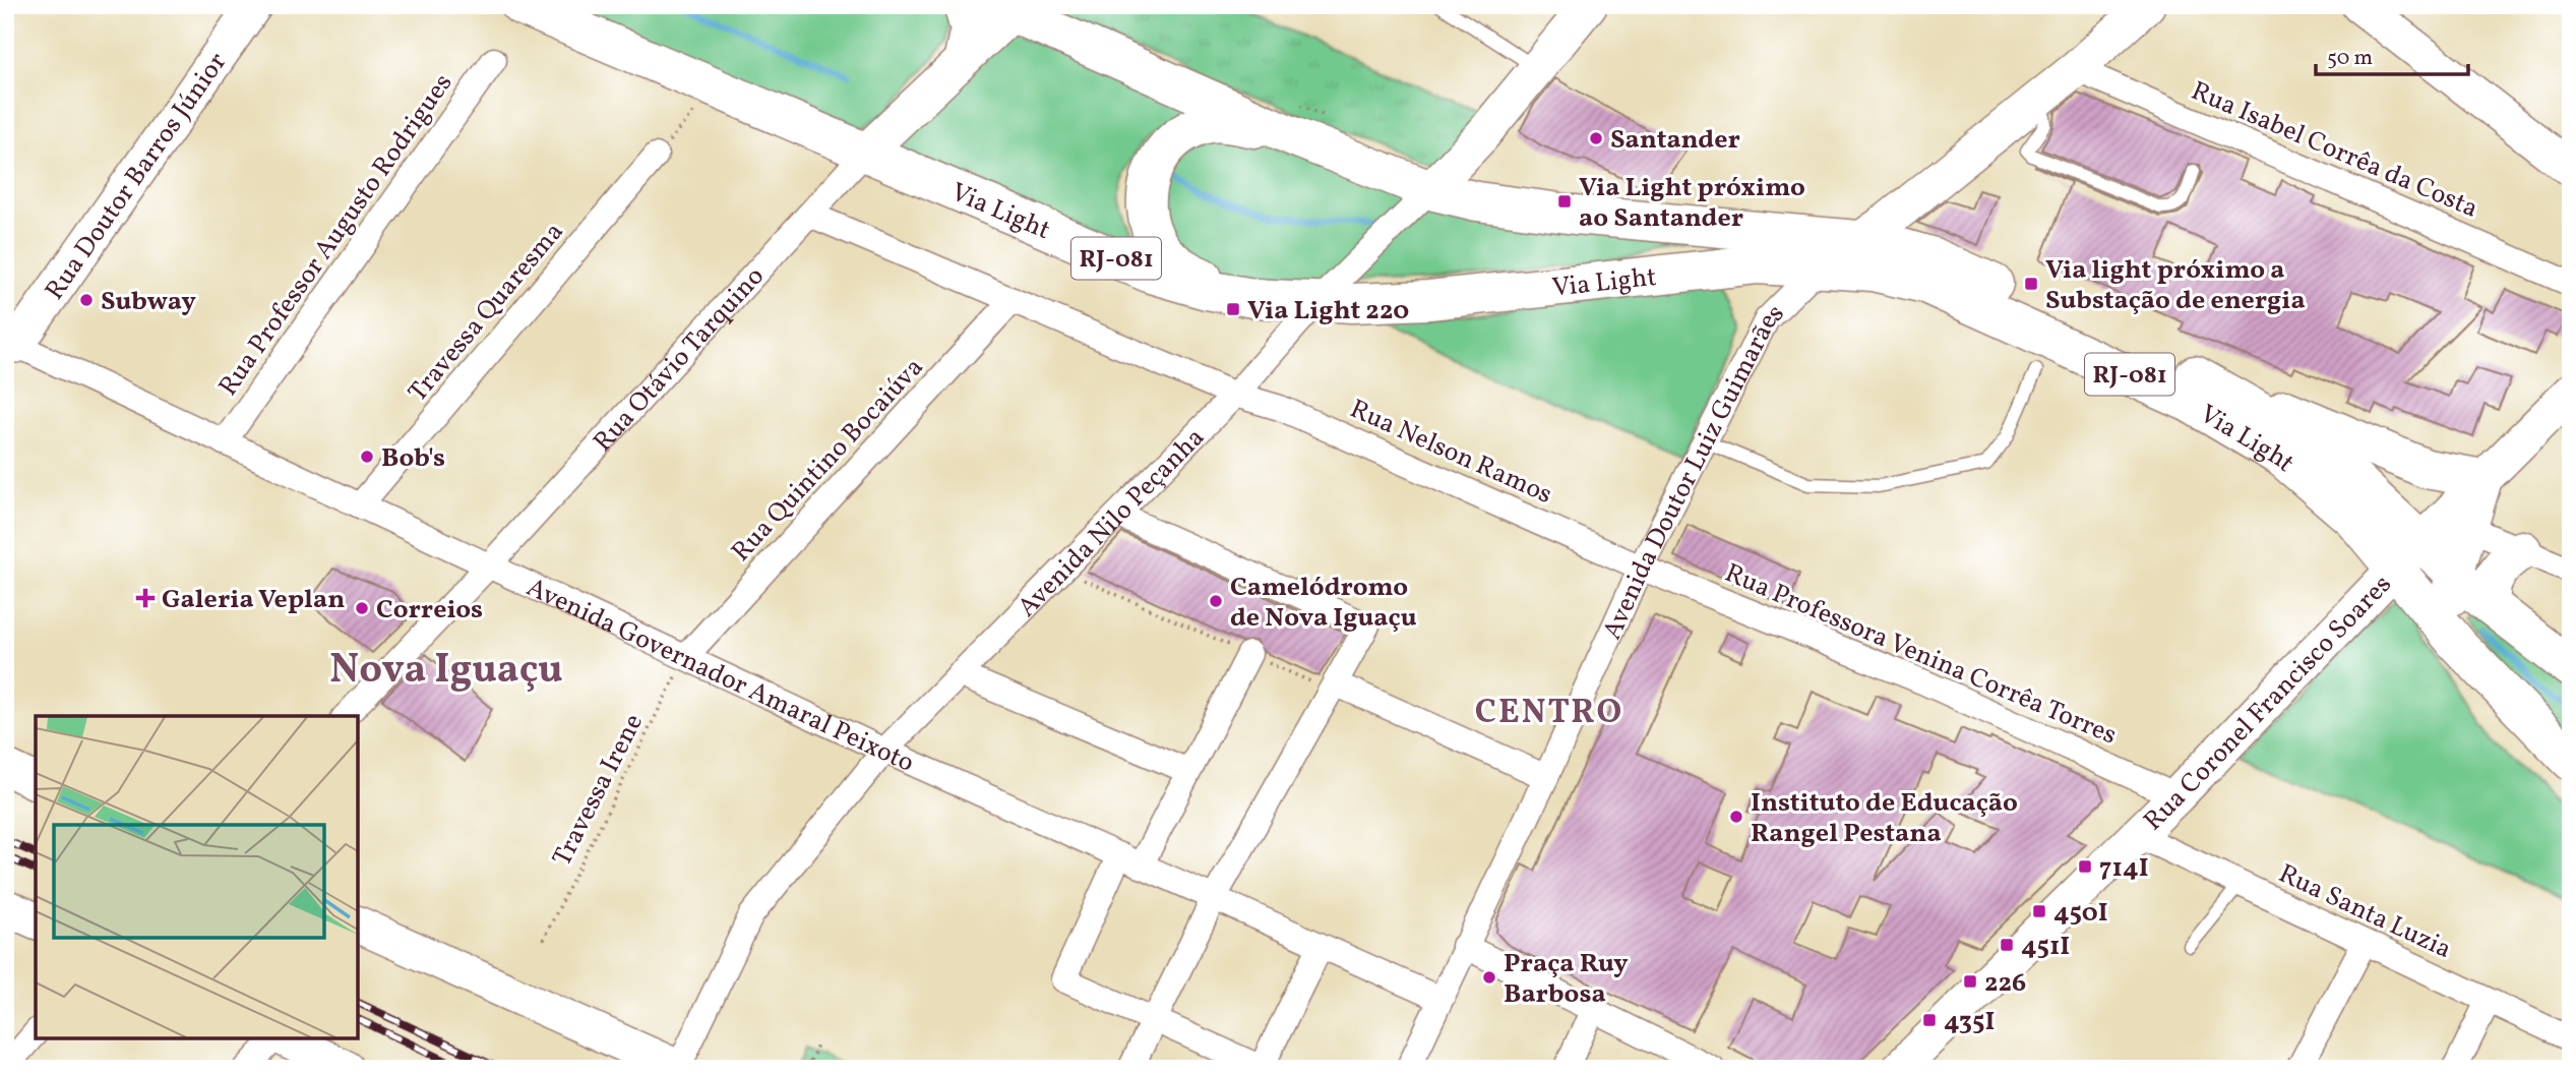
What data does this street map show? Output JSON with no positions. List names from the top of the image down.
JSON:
{
  "streets": {
    "main road": ["Via Light", "RJ-081"],
    "street": [
      "Rua Isabel Corrêa da Costa",
      "Rua Doutor Barros Júnior",
      "Rua Professor Augusto Rodrigues",
      "Travessa Quaresma",
      "Rua Otávio Tarquino",
      "Rua Nelson Ramos",
      "Rua Quintino Bocaiúva",
      "Avenida Doutor Luiz Guimarães",
      "Avenida Nilo Peçanha",
      "Rua Professora Venina Corrêa Torres",
      "Avenida Governador Amaral Peixoto",
      "Rua Coronel Francisco Soares",
      "Rua Santa Luzia"
    ],
    "path": ["Travessa Irene"]
  },
  "crossings": [
    ["Rua Isabel Corrêa da Costa", "Avenida Doutor Luiz Guimarães"],
    ["Rua Doutor Barros Júnior", "Avenida Governador Amaral Peixoto"],
    ["Via Light", "Rua Otávio Tarquino"],
    ["Via Light", "Avenida Doutor Luiz Guimarães"],
    ["Via Light", "Avenida Nilo Peçanha"],
    ["Via Light", "Rua Coronel Francisco Soares"],
    ["Rua Professor Augusto Rodrigues", "Avenida Governador Amaral Peixoto"],
    ["Travessa Quaresma", "Avenida Governador Amaral Peixoto"],
    ["Rua Otávio Tarquino", "Rua Nelson Ramos"],
    ["Rua Otávio Tarquino", "Avenida Governador Amaral Peixoto"],
    ["Rua Nelson Ramos", "Rua Quintino Bocaiúva"],
    ["Rua Nelson Ramos", "Avenida Doutor Luiz Guimarães"],
    ["Rua Nelson Ramos", "Avenida Nilo Peçanha"],
    ["Rua Nelson Ramos", "Rua Professora Venina Corrêa Torres"],
    ["Rua Quintino Bocaiúva", "Avenida Governador Amaral Peixoto"],
    ["Rua Quintino Bocaiúva", "Travessa Irene"],
    ["Avenida Doutor Luiz Guimarães", "Rua Professora Venina Corrêa Torres"],
    ["Avenida Doutor Luiz Guimarães", "Avenida Governador Amaral Peixoto"],
    ["Avenida Nilo Peçanha", "Avenida Governador Amaral Peixoto"],
    ["Rua Professora Venina Corrêa Torres", "Rua Coronel Francisco Soares"],
    ["Avenida Governador Amaral Peixoto", "Travessa Irene"],
    ["Rua Coronel Francisco Soares", "Rua Santa Luzia"]
  ],
  "districts": ["Nova Iguaçu", "CENTRO"],
  "places": {
    "other": [
      "Santander",
      "Subway",
      "Bob's",
      "Camelódromo de Nova Iguaçu",
      "Correios",
      "Instituto de Educação Rangel Pestana",
      "Praça Ruy Barbosa"
    ],
    "transit": [
      "Via Light próximo ao Santander",
      "Via light próximo a Substação de energia",
      "Via Light 220",
      "714I",
      "450I",
      "451I",
      "226",
      "435I"
    ],
    "health": ["Galeria Veplan"]
  },
  "scale_bar": "50 m"
}
